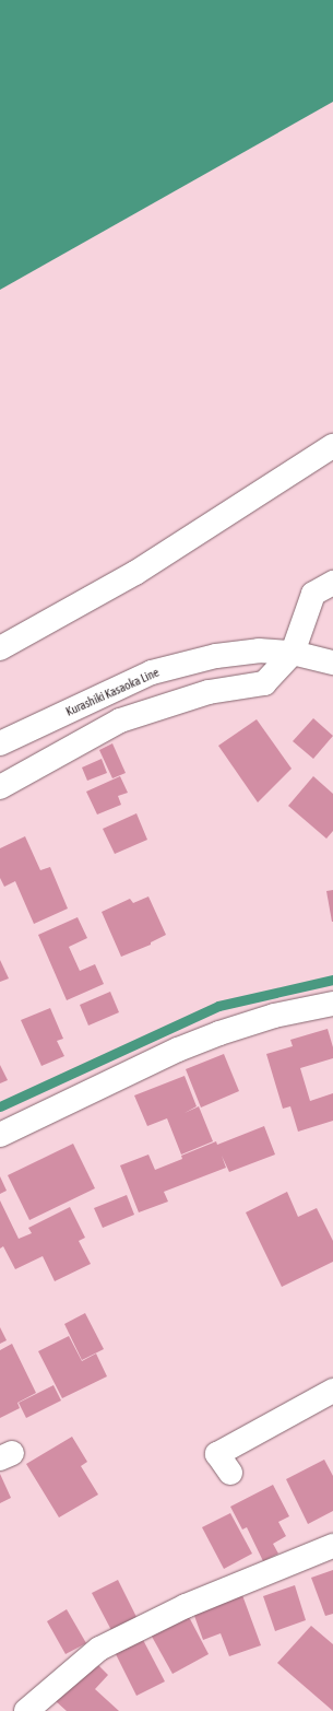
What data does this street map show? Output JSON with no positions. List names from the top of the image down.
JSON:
{
  "streets": {
    "street": ["Kurashiki Kasaoka Line"]
  }
}
